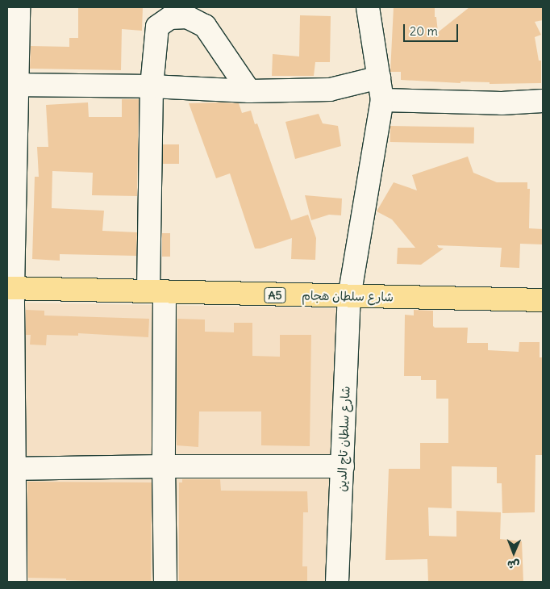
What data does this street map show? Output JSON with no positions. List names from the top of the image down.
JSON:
{
  "streets": {
    "highway": ["A5", "شارع سلطان هجام"],
    "street": ["شارع سلطان تاج الدين"]
  },
  "crossings": [
    ["شارع سلطان هجام", "شارع سلطان تاج الدين"]
  ],
  "scale_bar": "20 m",
  "north": "bottom"
}
